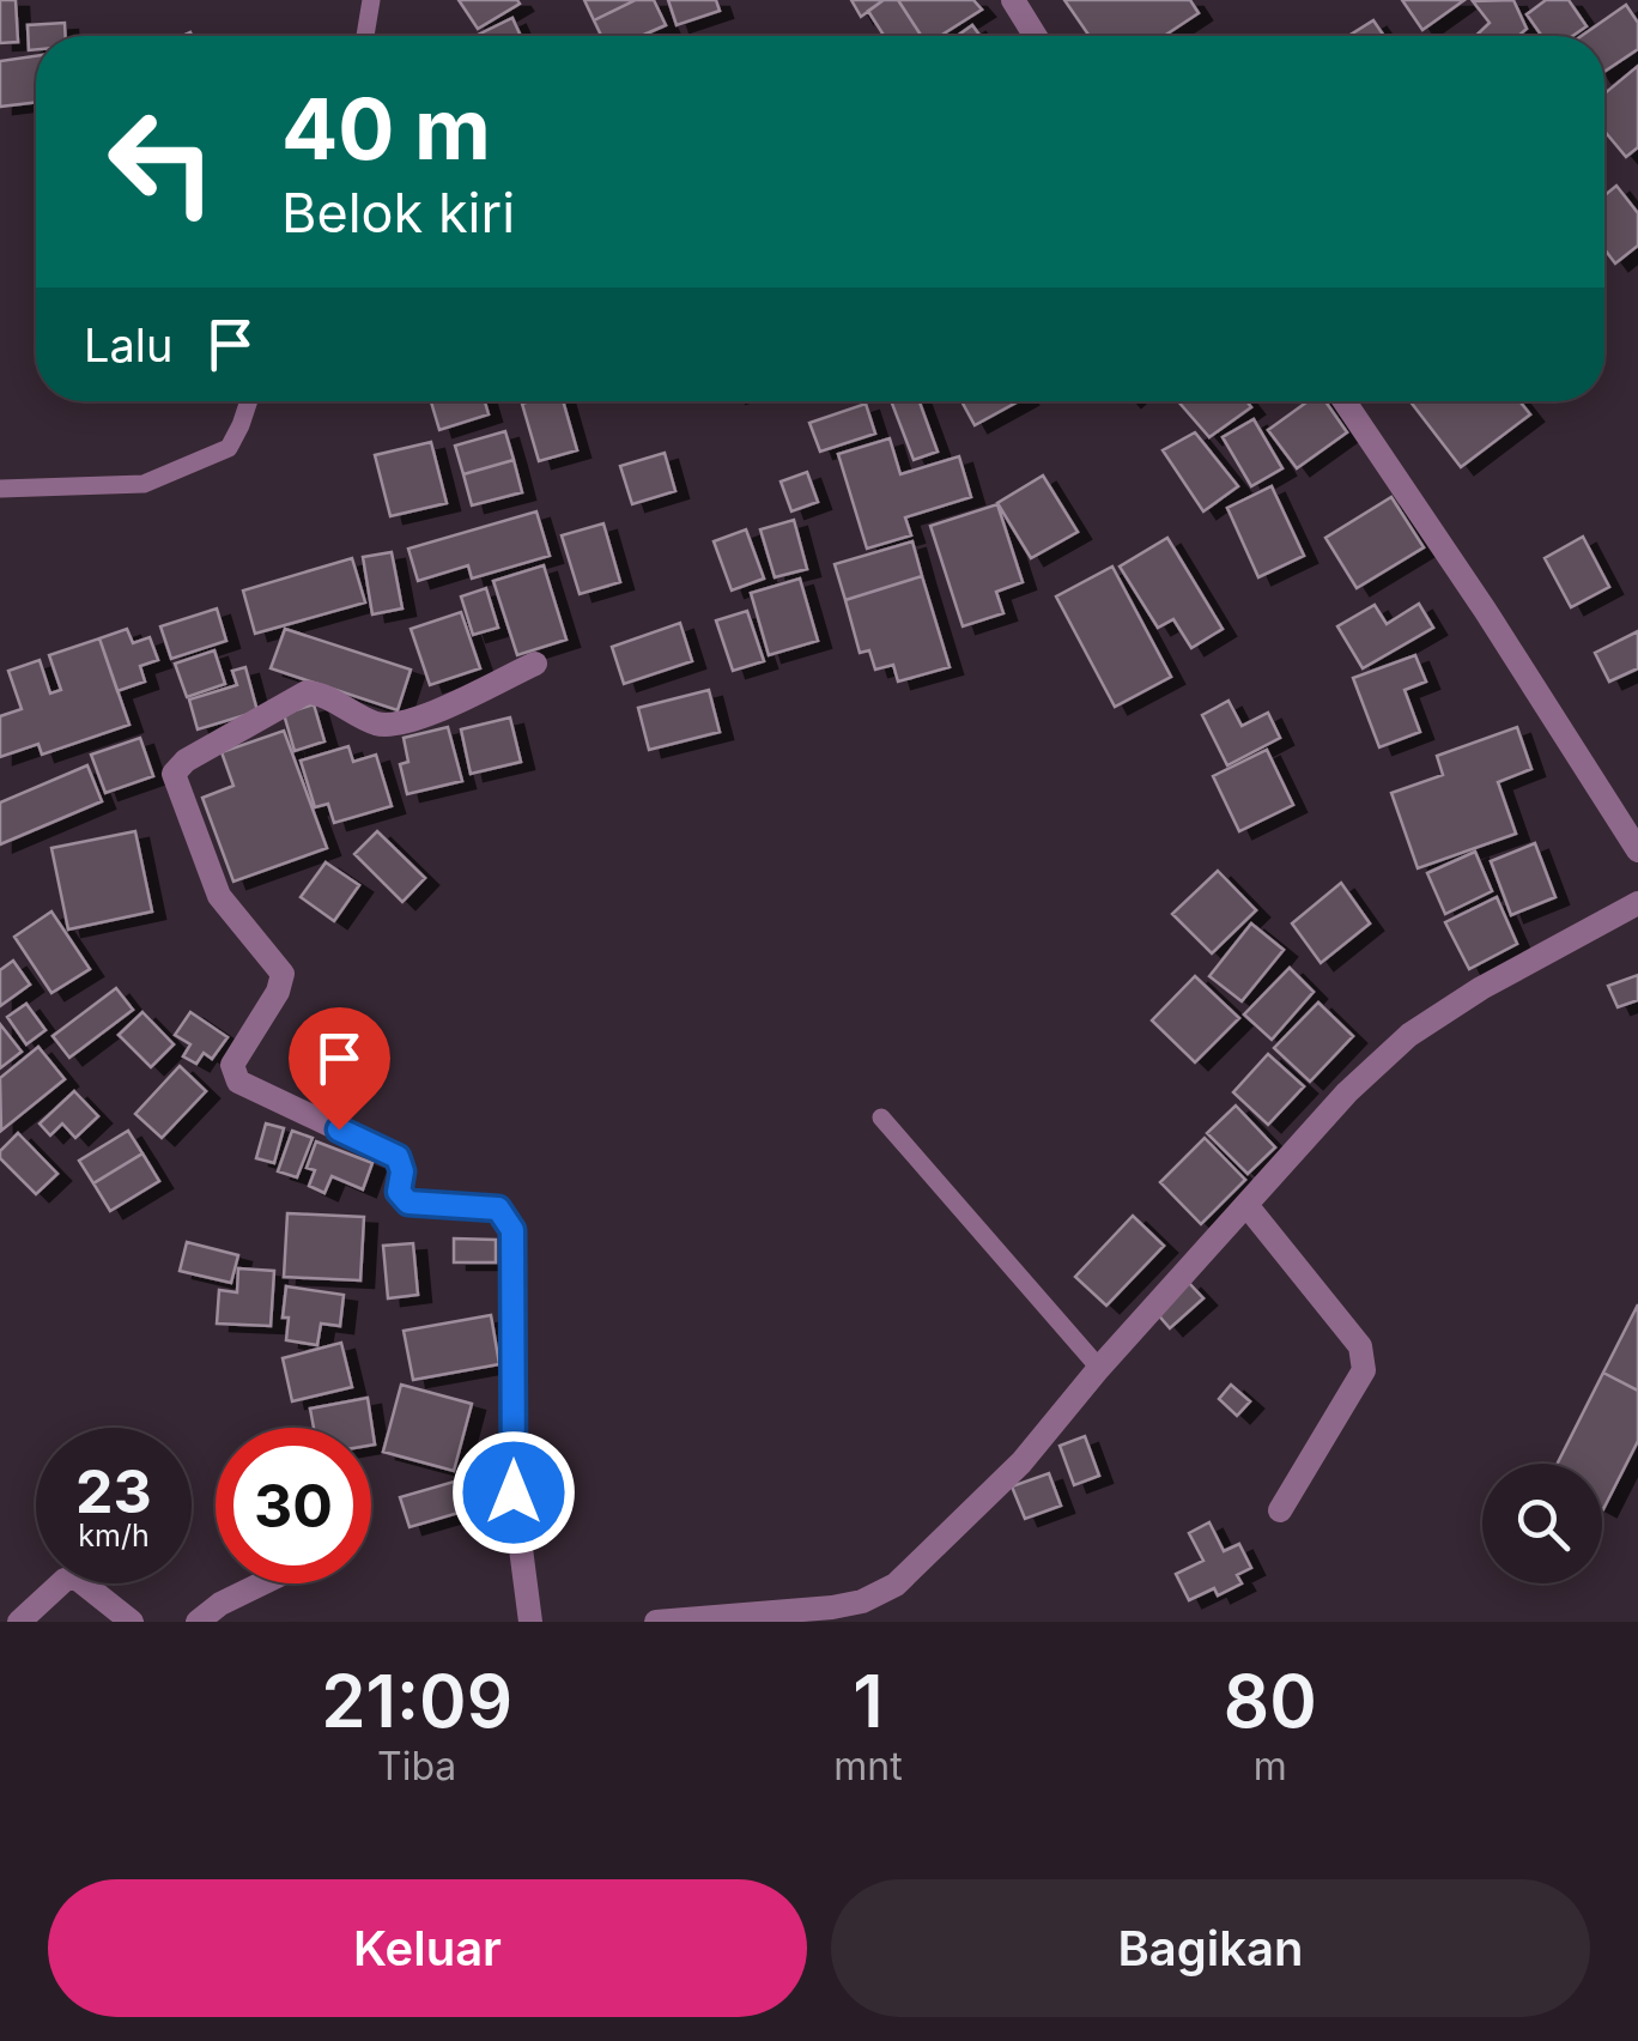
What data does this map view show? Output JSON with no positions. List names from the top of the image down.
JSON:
{
  "page": {
    "turn": ["40 m", "Belok kiri"],
    "then": "Lalu",
    "speed": "23 km/h",
    "limit": "30",
    "eta": [
      "21:09",
      "Tiba",
      "1",
      "mnt",
      "80",
      "m"
    ],
    "buttons": ["Keluar", "Bagikan"]
  }
}
